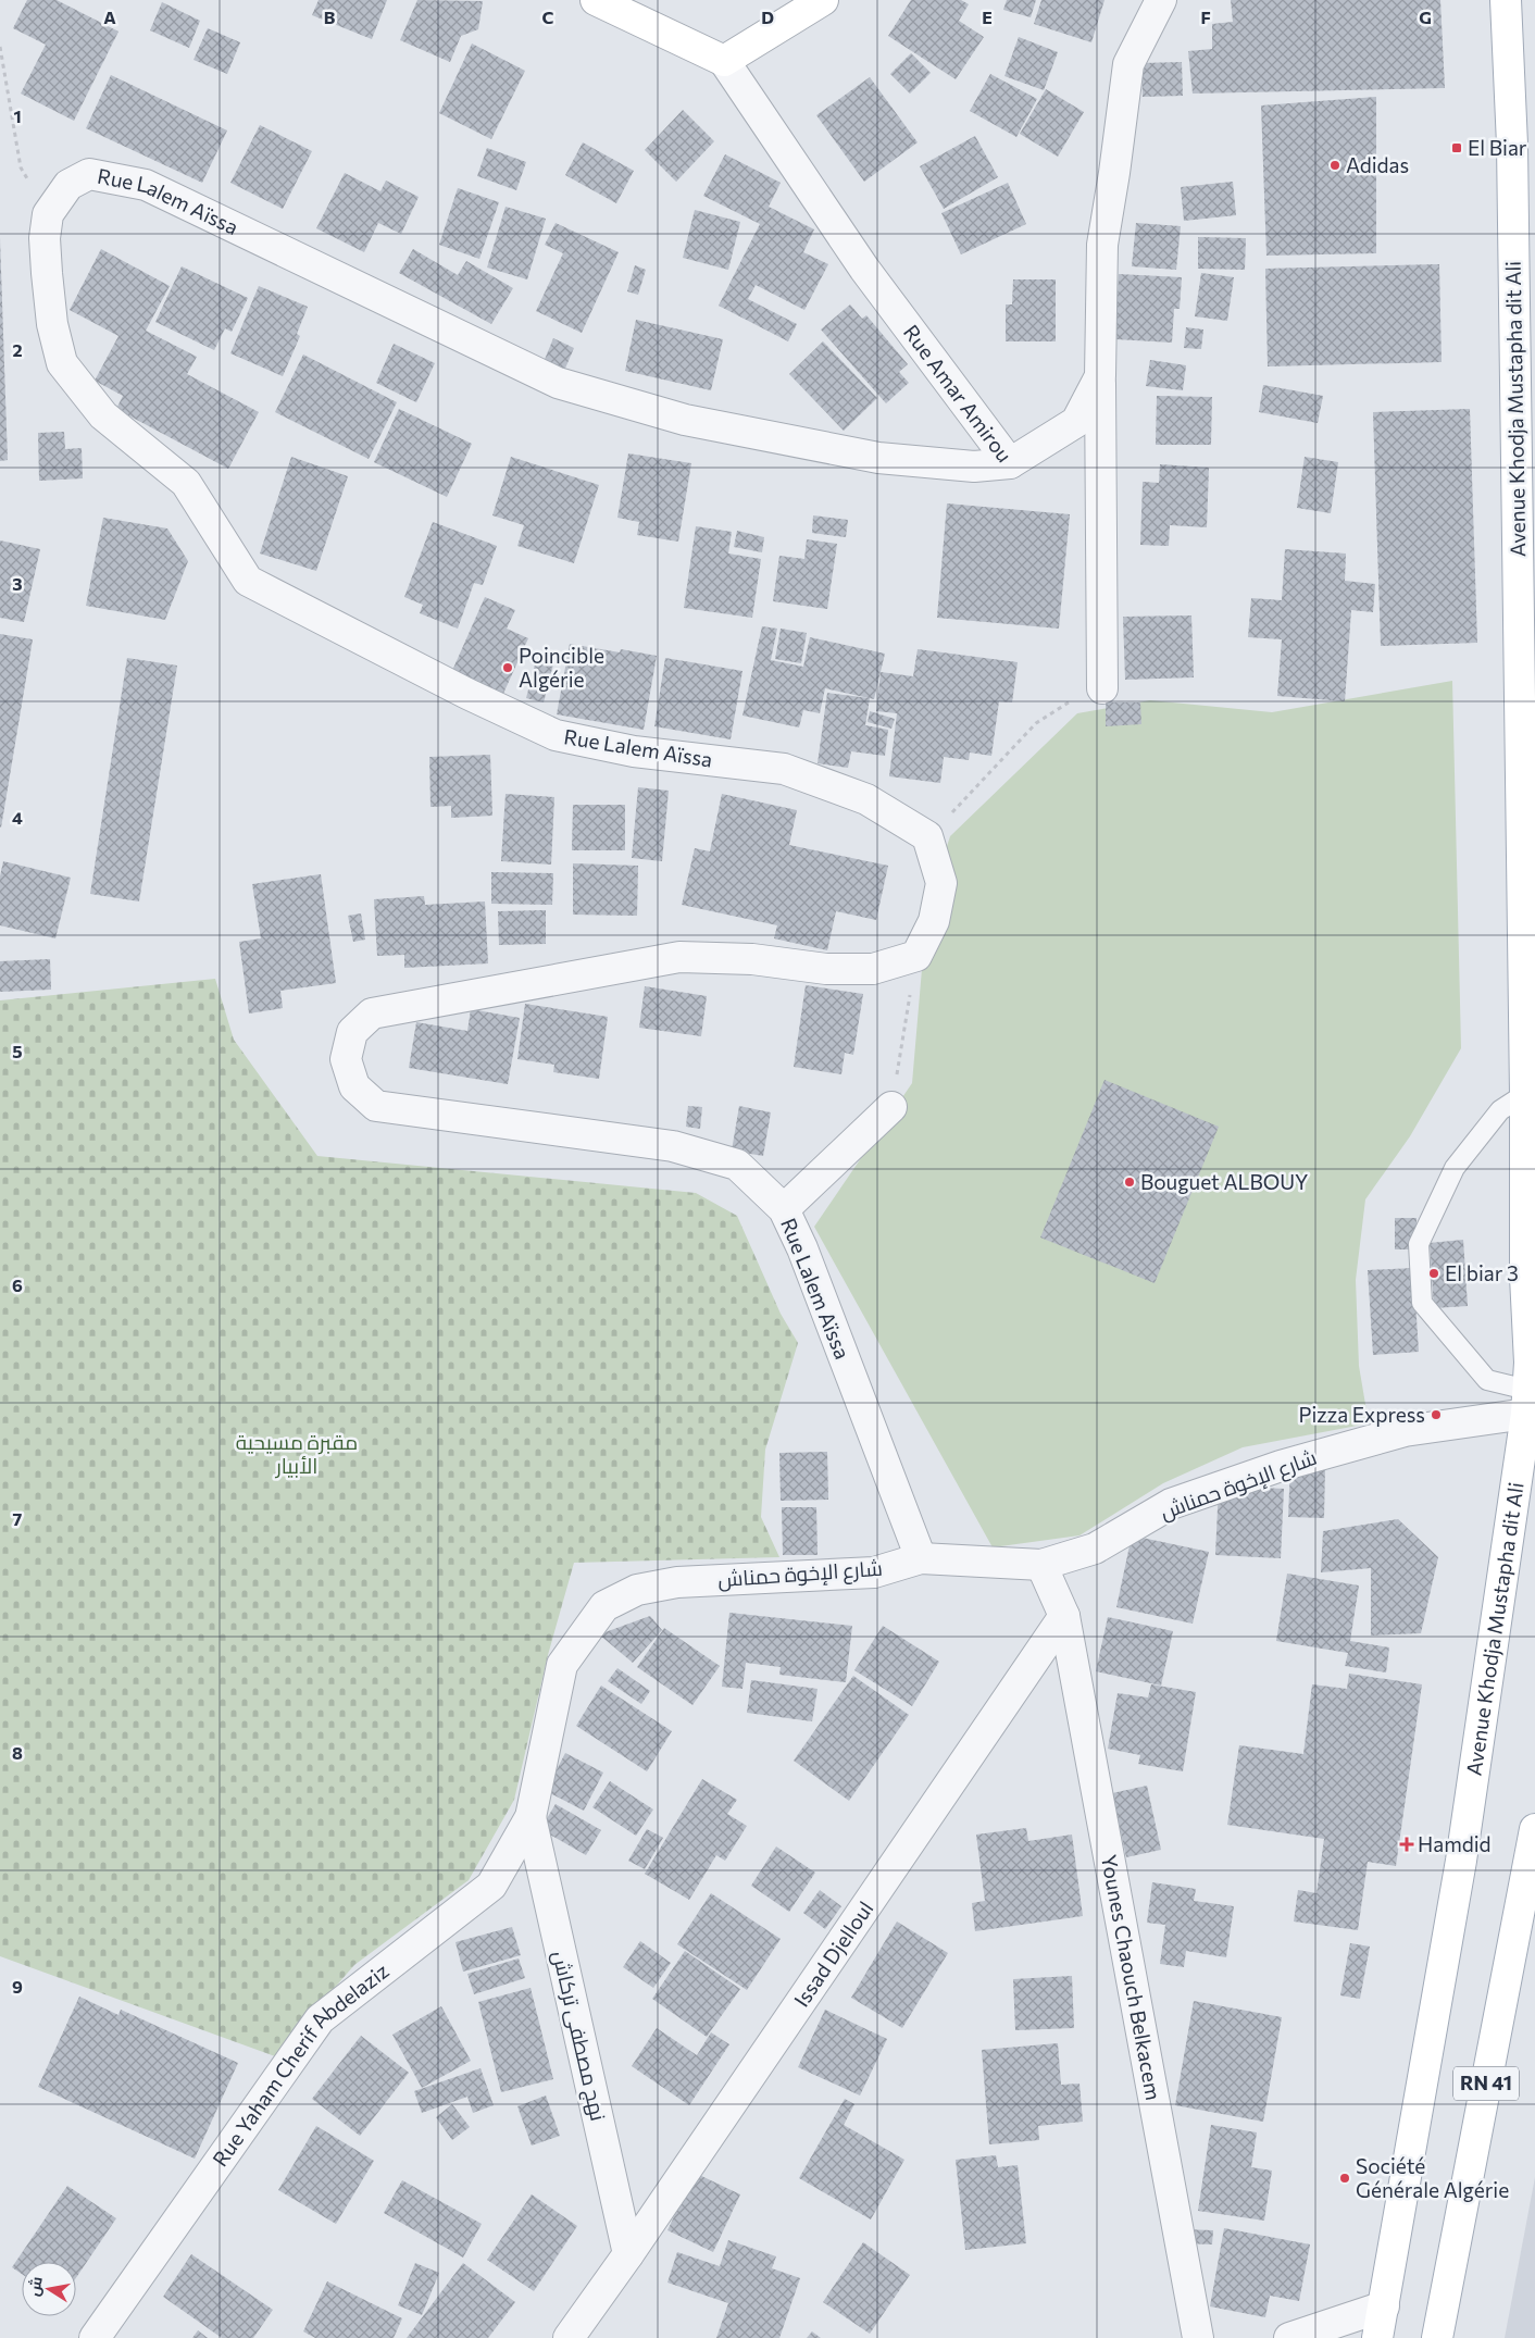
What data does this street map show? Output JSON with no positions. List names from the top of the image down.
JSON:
{
  "streets": {
    "main road": ["Avenue Khodja Mustapha dit Ali", "RN 41"],
    "street": [
      "Rue Lalem Aïssa",
      "Rue Amar Amirou",
      "شارع الإخوة حمناش",
      "Issad Djelloul",
      "Younes Chaouch Belkacem",
      "نهج مصطفى تركاش",
      "Rue Yaham Cherif Abdelaziz"
    ]
  },
  "crossings": [
    ["Rue Lalem Aïssa", "Rue Amar Amirou"],
    ["Rue Lalem Aïssa", "شارع الإخوة حمناش"],
    ["Avenue Khodja Mustapha dit Ali", "شارع الإخوة حمناش"],
    ["شارع الإخوة حمناش", "نهج مصطفى تركاش"],
    ["شارع الإخوة حمناش", "Rue Yaham Cherif Abdelaziz"],
    ["Issad Djelloul", "Younes Chaouch Belkacem"],
    ["Issad Djelloul", "نهج مصطفى تركاش"],
    ["نهج مصطفى تركاش", "Rue Yaham Cherif Abdelaziz"]
  ],
  "parks": ["مقبرة مسيحية الأبيار"],
  "places": {
    "transit": ["El Biar"],
    "other": [
      "Adidas",
      "Poincible Algérie",
      "Bouguet ALBOUY",
      "El biar 3",
      "Pizza Express",
      "Société Générale Algérie"
    ],
    "health": ["Hamdid"]
  },
  "north": "left",
  "grid": {
    "columns": [
      "A",
      "B",
      "C",
      "D",
      "E",
      "F",
      "G"
    ],
    "rows": [
      "1",
      "2",
      "3",
      "4",
      "5",
      "6",
      "7",
      "8",
      "9"
    ]
  }
}
